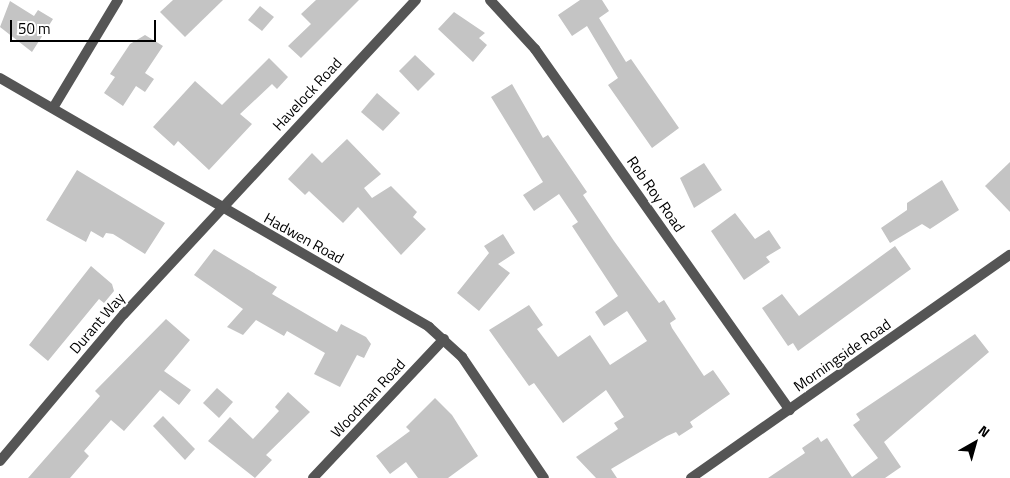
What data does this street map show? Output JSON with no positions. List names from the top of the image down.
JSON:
{
  "streets": {
    "street": [
      "Havelock Road",
      "Rob Roy Road",
      "Hadwen Road",
      "Durant Way",
      "Morningside Road",
      "Woodman Road"
    ]
  },
  "crossings": [
    ["Havelock Road", "Hadwen Road"],
    ["Havelock Road", "Durant Way"],
    ["Rob Roy Road", "Morningside Road"],
    ["Hadwen Road", "Durant Way"],
    ["Hadwen Road", "Woodman Road"]
  ],
  "scale_bar": "50 m",
  "north": "top right"
}
